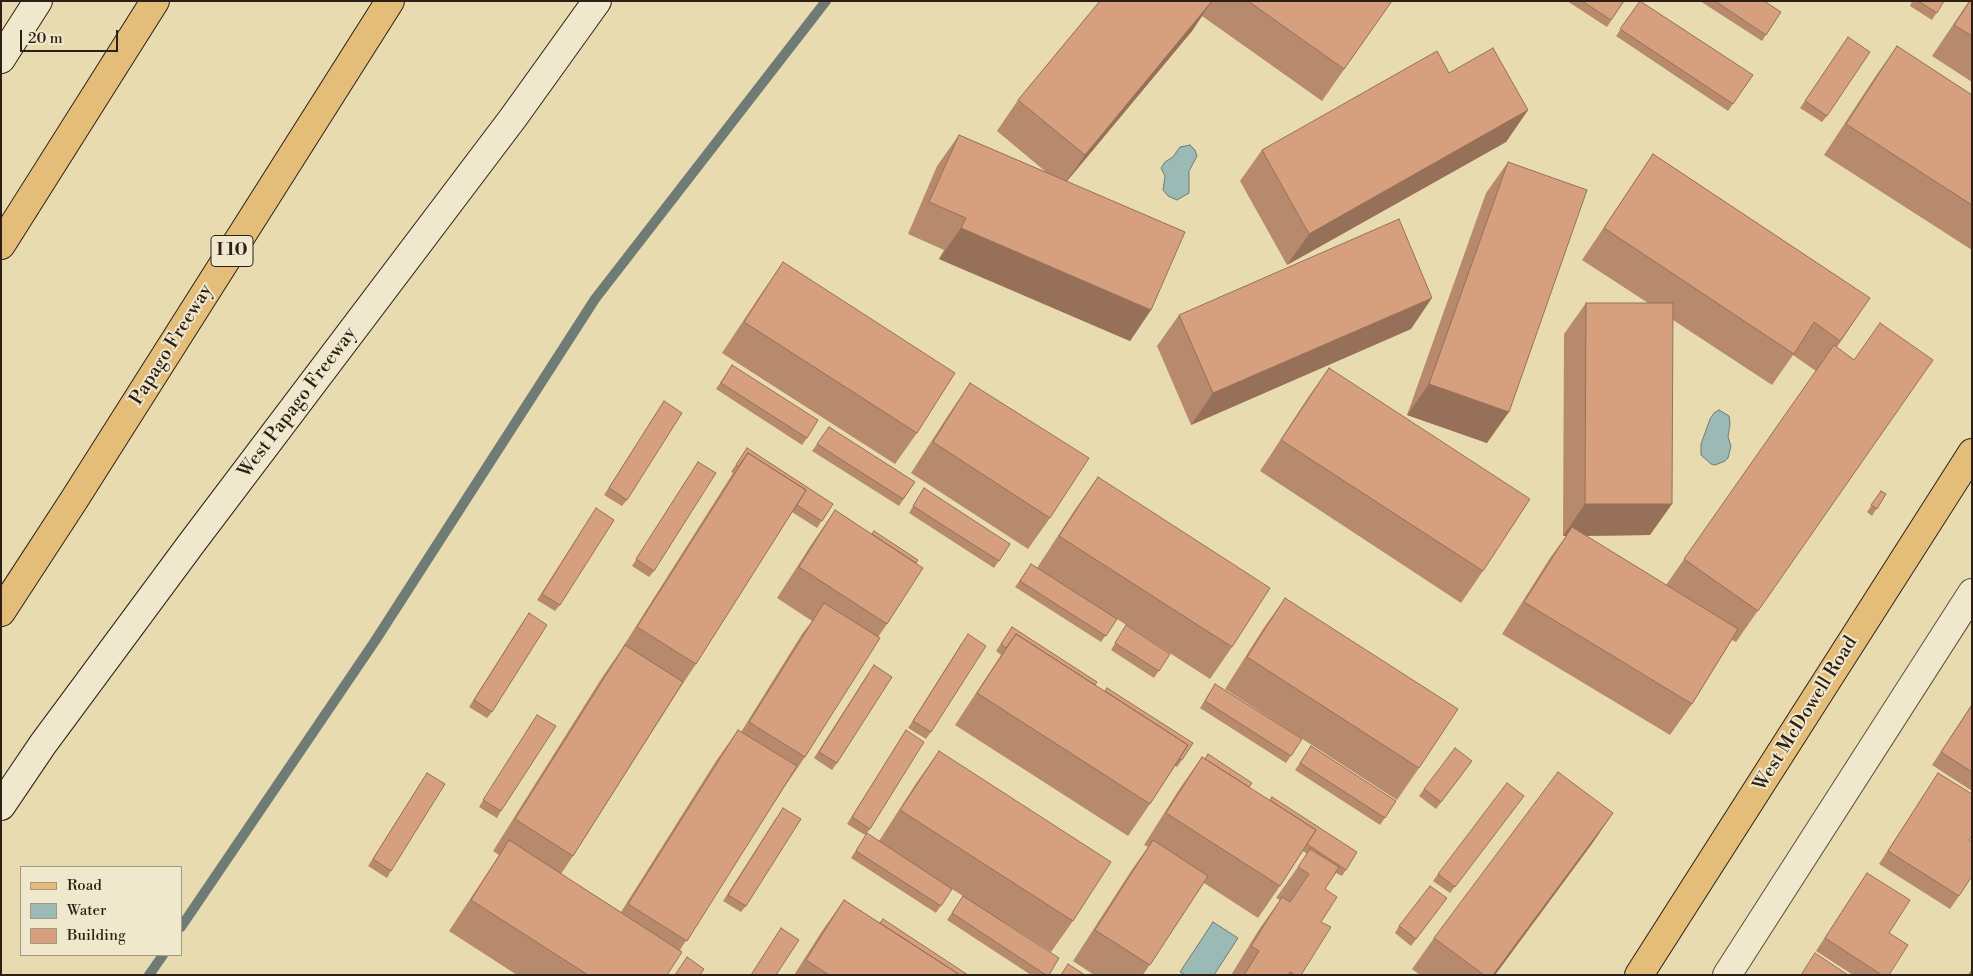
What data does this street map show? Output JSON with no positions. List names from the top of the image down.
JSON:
{
  "streets": {
    "main road": [
      "I 10",
      "Papago Freeway",
      "West Papago Freeway",
      "West McDowell Road"
    ]
  },
  "legend": ["Road", "Water", "Building"],
  "scale_bar": "20 m"
}
